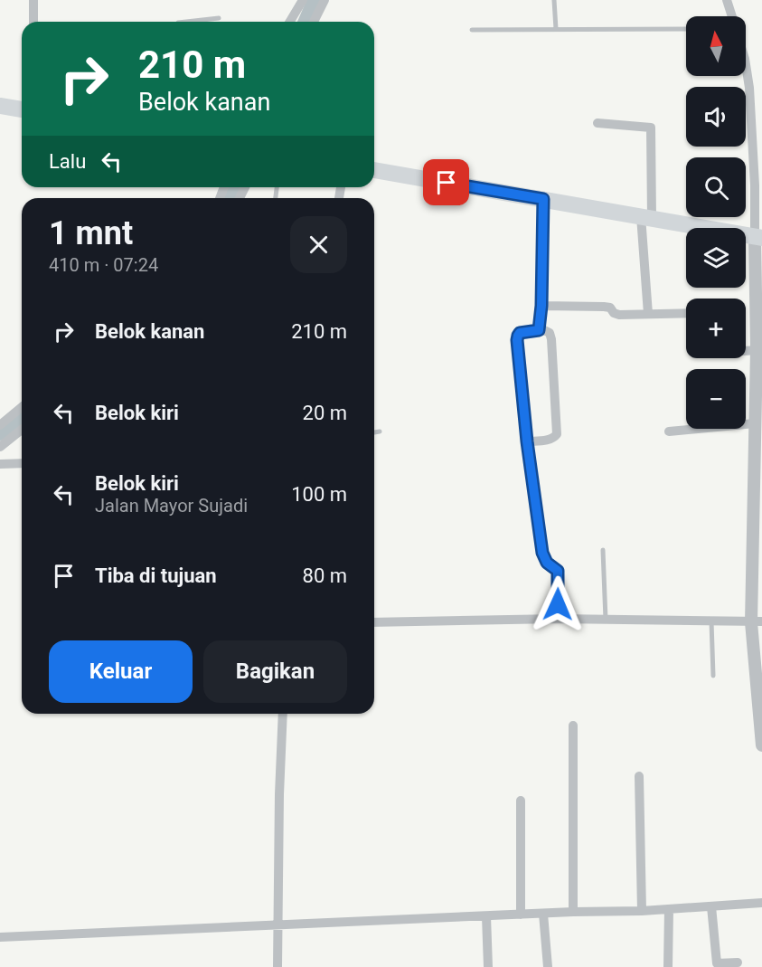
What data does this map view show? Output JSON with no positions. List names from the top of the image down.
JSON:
{
  "north": "top",
  "page": {
    "map_buttons": ["+", "−"],
    "turn": ["210 m", "Belok kanan"],
    "then": "Lalu",
    "heading": ["1 mnt", "410 m · 07:24"],
    "list": [
      {
        "name": "Belok kanan",
        "value": "210 m"
      },
      {
        "name": "Belok kiri",
        "value": "20 m"
      },
      {
        "name": "Belok kiri",
        "note": "Jalan Mayor Sujadi",
        "value": "100 m"
      },
      {
        "name": "Tiba di tujuan",
        "value": "80 m"
      }
    ],
    "buttons": ["Keluar", "Bagikan"]
  }
}
